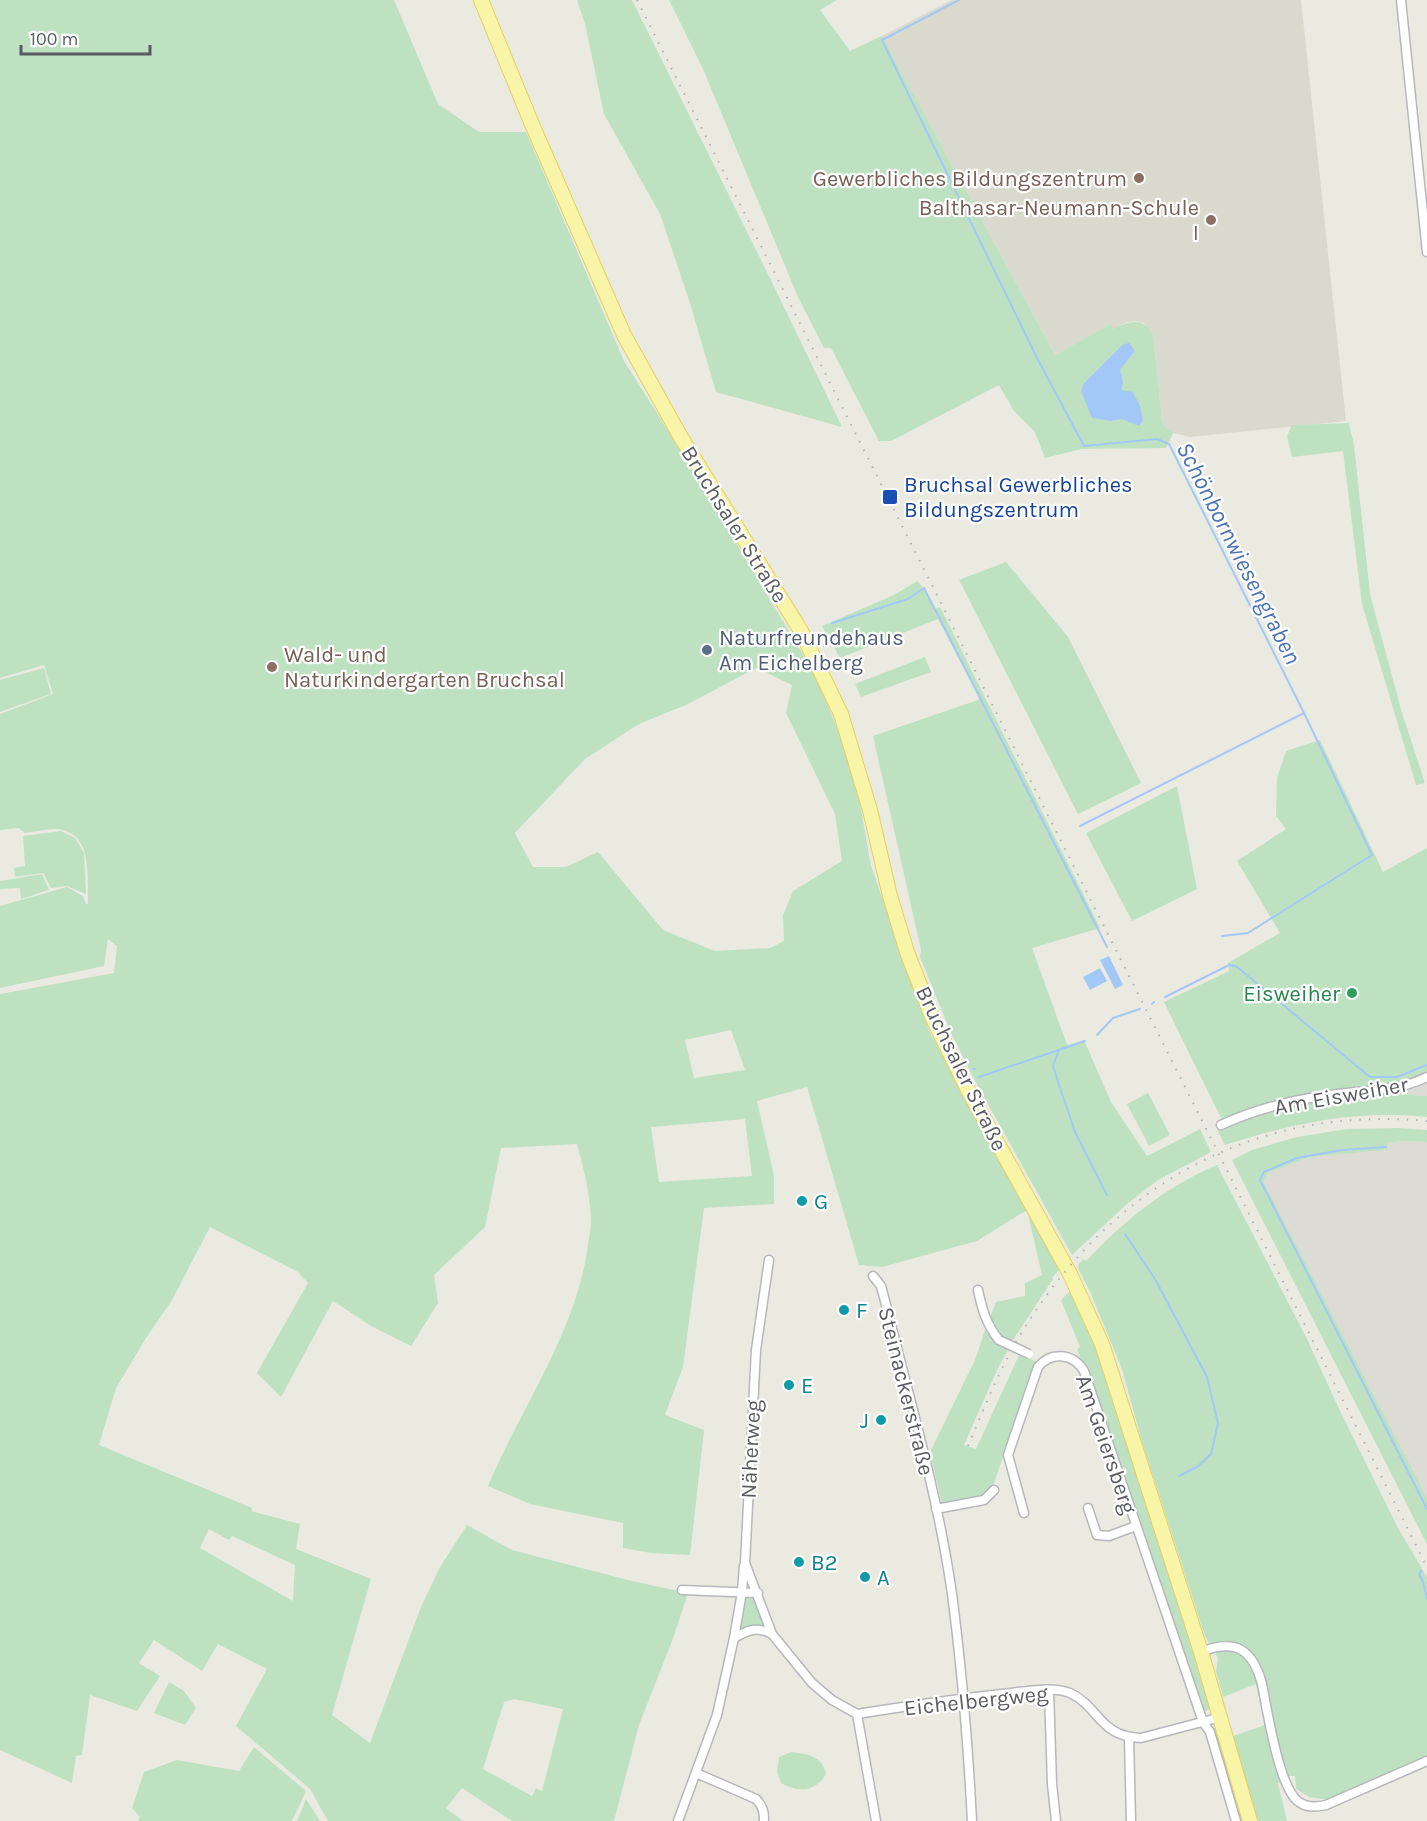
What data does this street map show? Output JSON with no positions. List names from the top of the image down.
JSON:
{
  "streets": {
    "main road": ["Bruchsaler Straße"],
    "street": [
      "Am Eisweiher",
      "Steinackerstraße",
      "Am Geiersberg",
      "Näherweg",
      "Eichelbergweg"
    ]
  },
  "crossings": [
    ["Steinackerstraße", "Eichelbergweg"],
    ["Näherweg", "Eichelbergweg"]
  ],
  "water": ["Schönbornwiesengraben"],
  "places": {
    "other": [
      "Gewerbliches Bildungszentrum",
      "Balthasar-Neumann-Schule I",
      "Naturfreundehaus Am Eichelberg",
      "Wald- und Naturkindergarten Bruchsal",
      "Eisweiher",
      "G",
      "F",
      "E",
      "J",
      "B2",
      "A"
    ],
    "transit": ["Bruchsal Gewerbliches Bildungszentrum"]
  },
  "scale_bar": "100 m"
}
